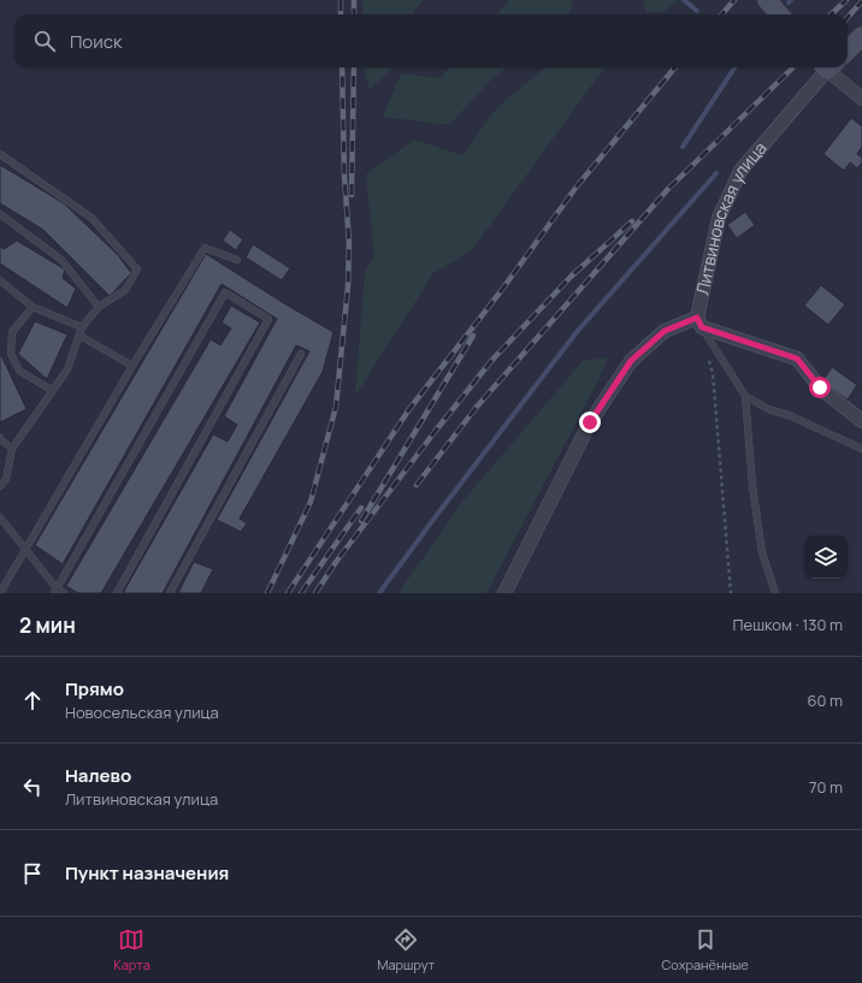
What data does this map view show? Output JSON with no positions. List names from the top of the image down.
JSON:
{
  "streets": {
    "street": ["Литвиновская улица"]
  },
  "page": {
    "search": "Поиск",
    "heading": ["2 мин", "Пешком · 130 m"],
    "list": [
      ["Прямо", "Новосельская улица", "60 m"],
      ["Налево", "Литвиновская улица", "70 m"],
      "Пункт назначения"
    ],
    "nav": ["Карта", "Маршрут", "Сохранённые"]
  }
}
